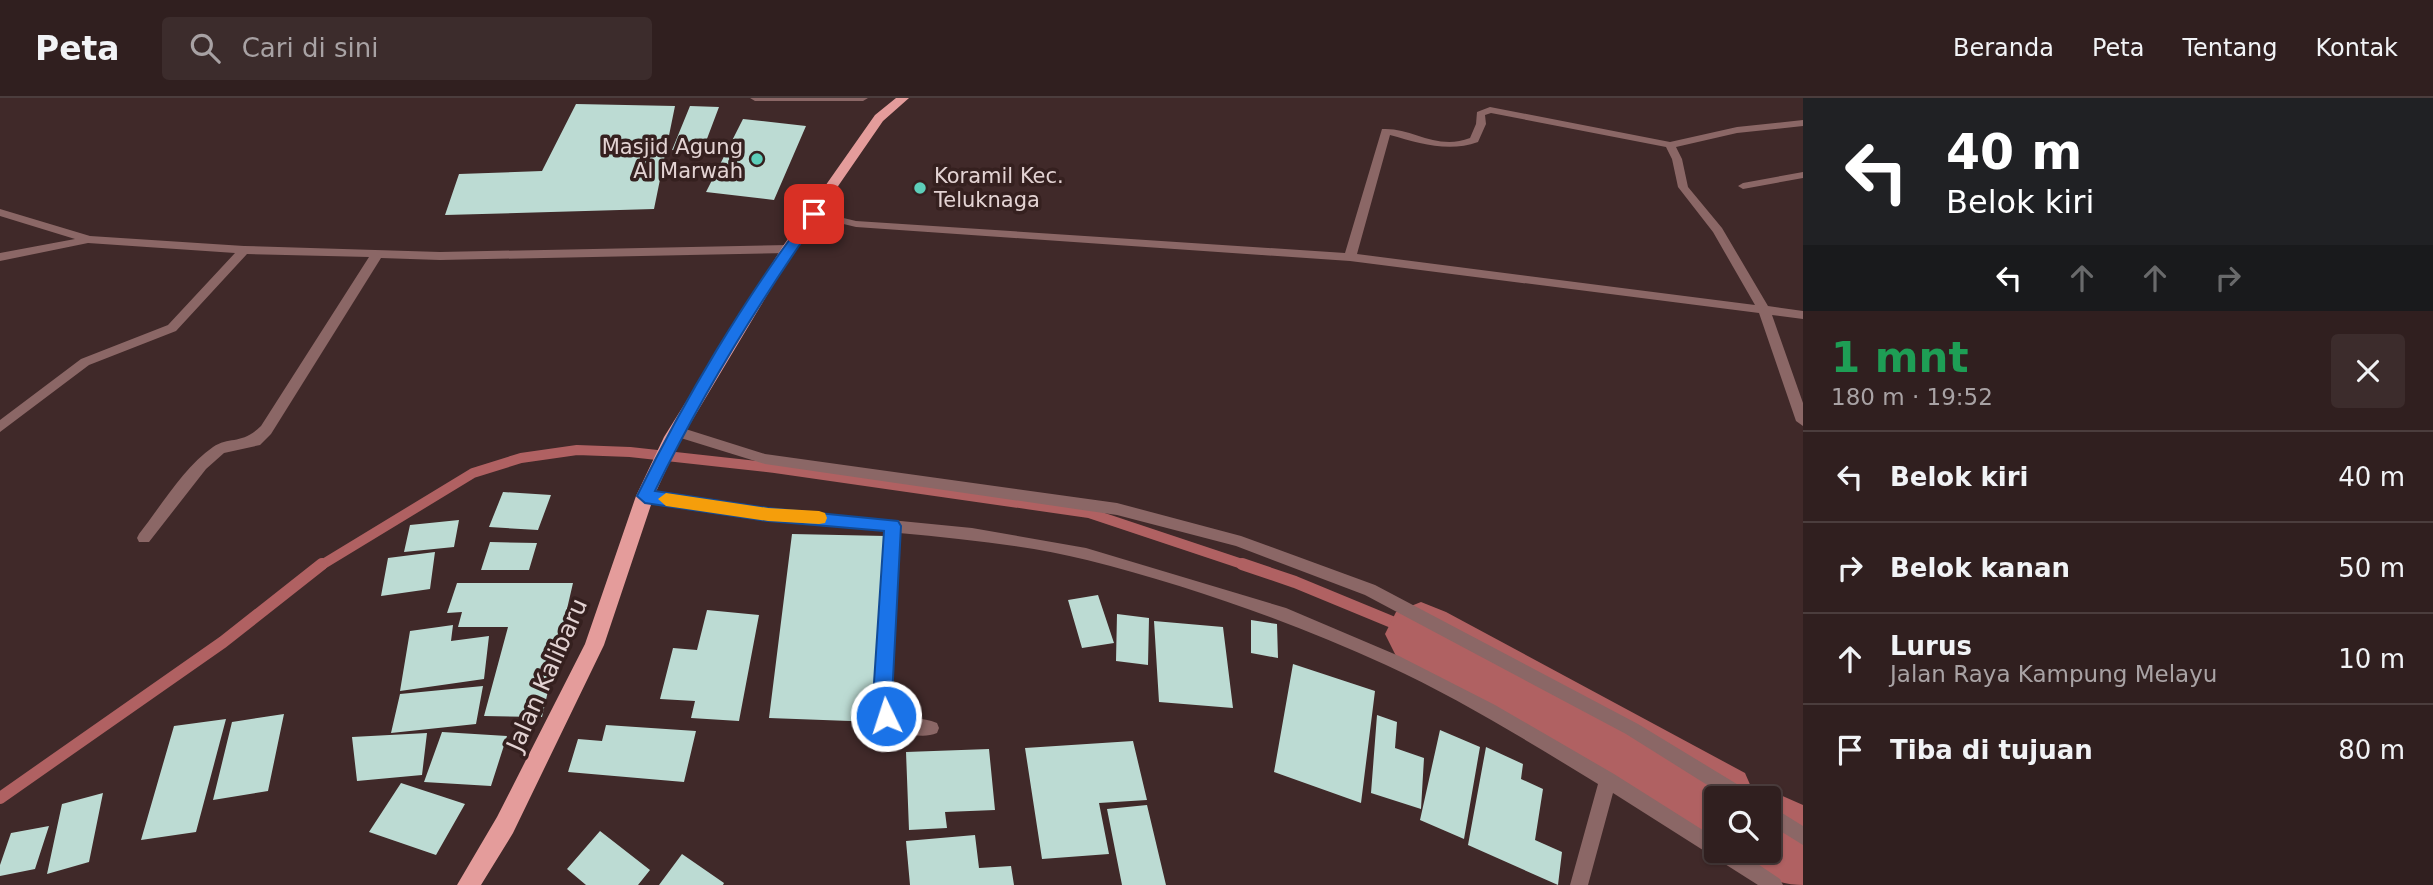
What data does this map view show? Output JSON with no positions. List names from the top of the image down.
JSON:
{
  "streets": {
    "main road": ["Jalan Kalibaru"]
  },
  "places": ["Masjid Agung Al Marwah", "Koramil Kec. Teluknaga"],
  "page": {
    "header": "Peta",
    "search": "Cari di sini",
    "nav": [
      "Beranda",
      "Peta",
      "Tentang",
      "Kontak"
    ],
    "turn": ["40 m", "Belok kiri"],
    "heading": ["1 mnt", "180 m · 19:52"],
    "list": [
      {
        "name": "Belok kiri",
        "value": "40 m"
      },
      {
        "name": "Belok kanan",
        "value": "50 m"
      },
      {
        "name": "Lurus",
        "note": "Jalan Raya Kampung Melayu",
        "value": "10 m"
      },
      {
        "name": "Tiba di tujuan",
        "value": "80 m"
      }
    ]
  }
}
